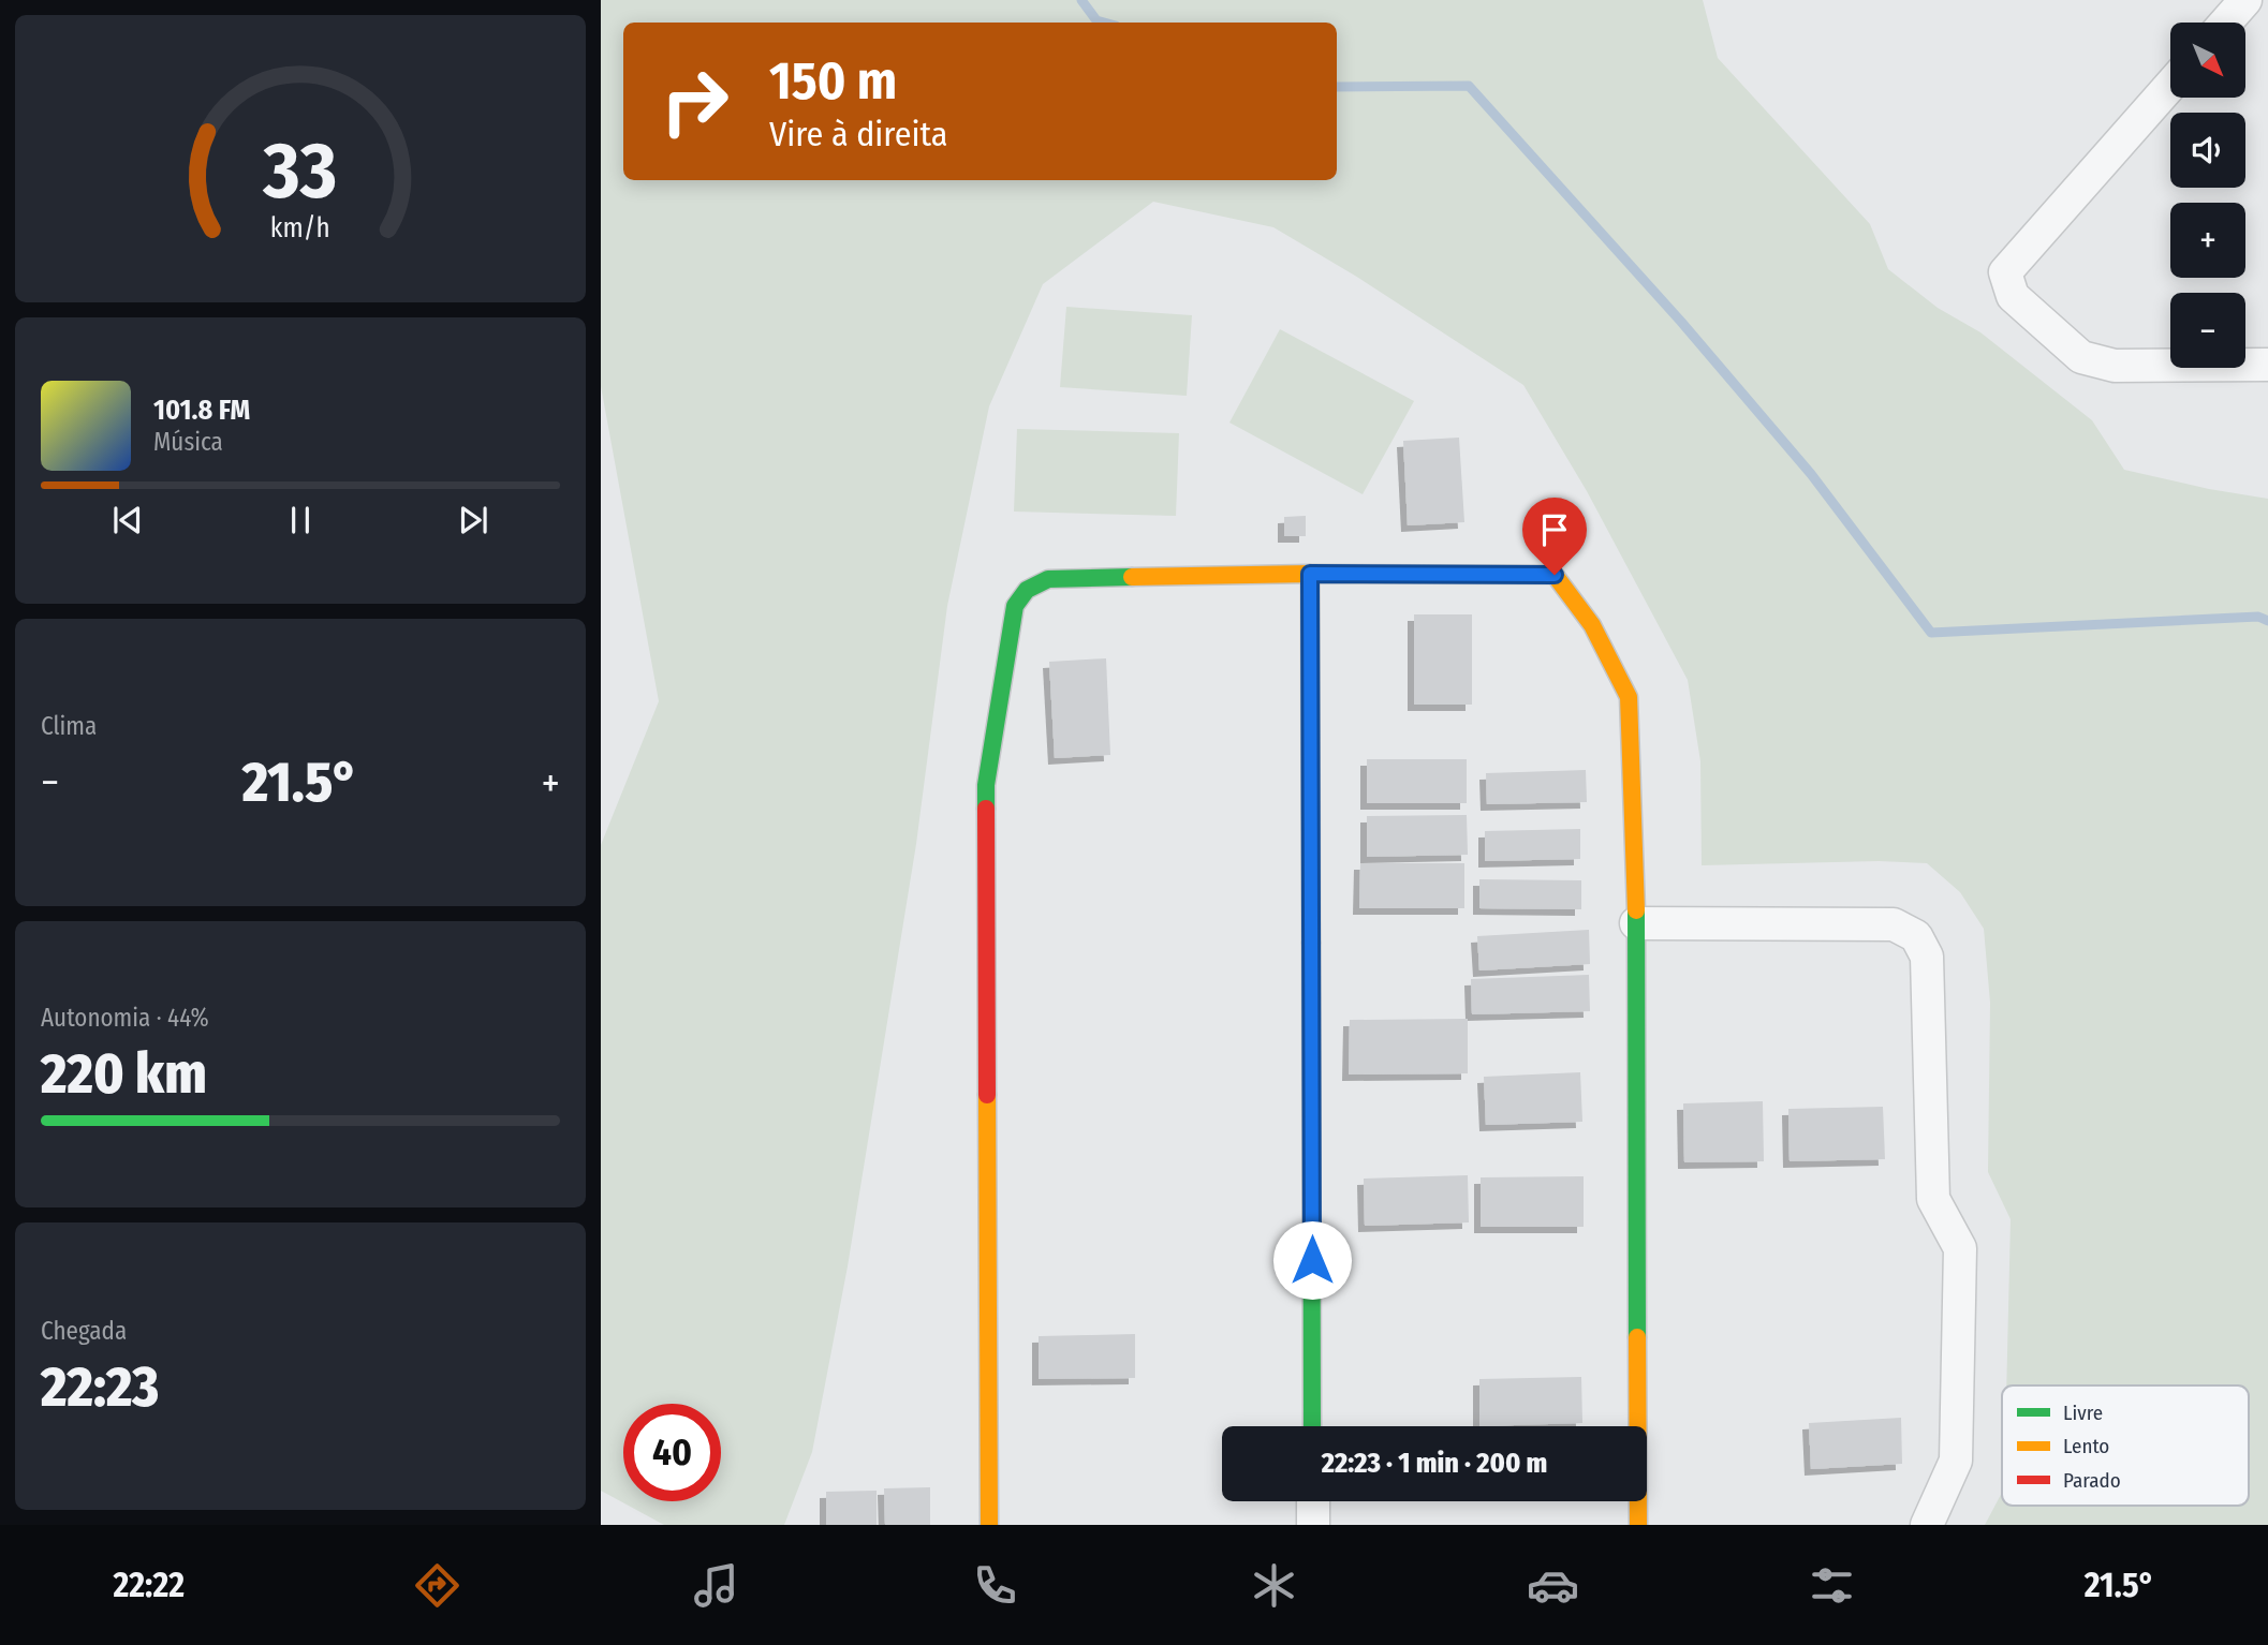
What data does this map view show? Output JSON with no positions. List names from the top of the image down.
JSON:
{
  "legend": ["Livre", "Lento", "Parado"],
  "north": "bottom right",
  "page": {
    "map_buttons": ["+", "−"],
    "turn": ["150 m", "Vire à direita"],
    "song": ["101.8 FM", "Música"],
    "tile": [
      "Clima",
      ["Autonomia · 44%", "220 km"],
      ["Chegada", "22:23"]
    ],
    "heat": ["−", "21.5°", "+"],
    "limit": "40",
    "trip": "22:23 · 1 min · 200 m",
    "tabs": ["22:22", "21.5°"],
    "gauge": ["33", "km/h"]
  }
}
